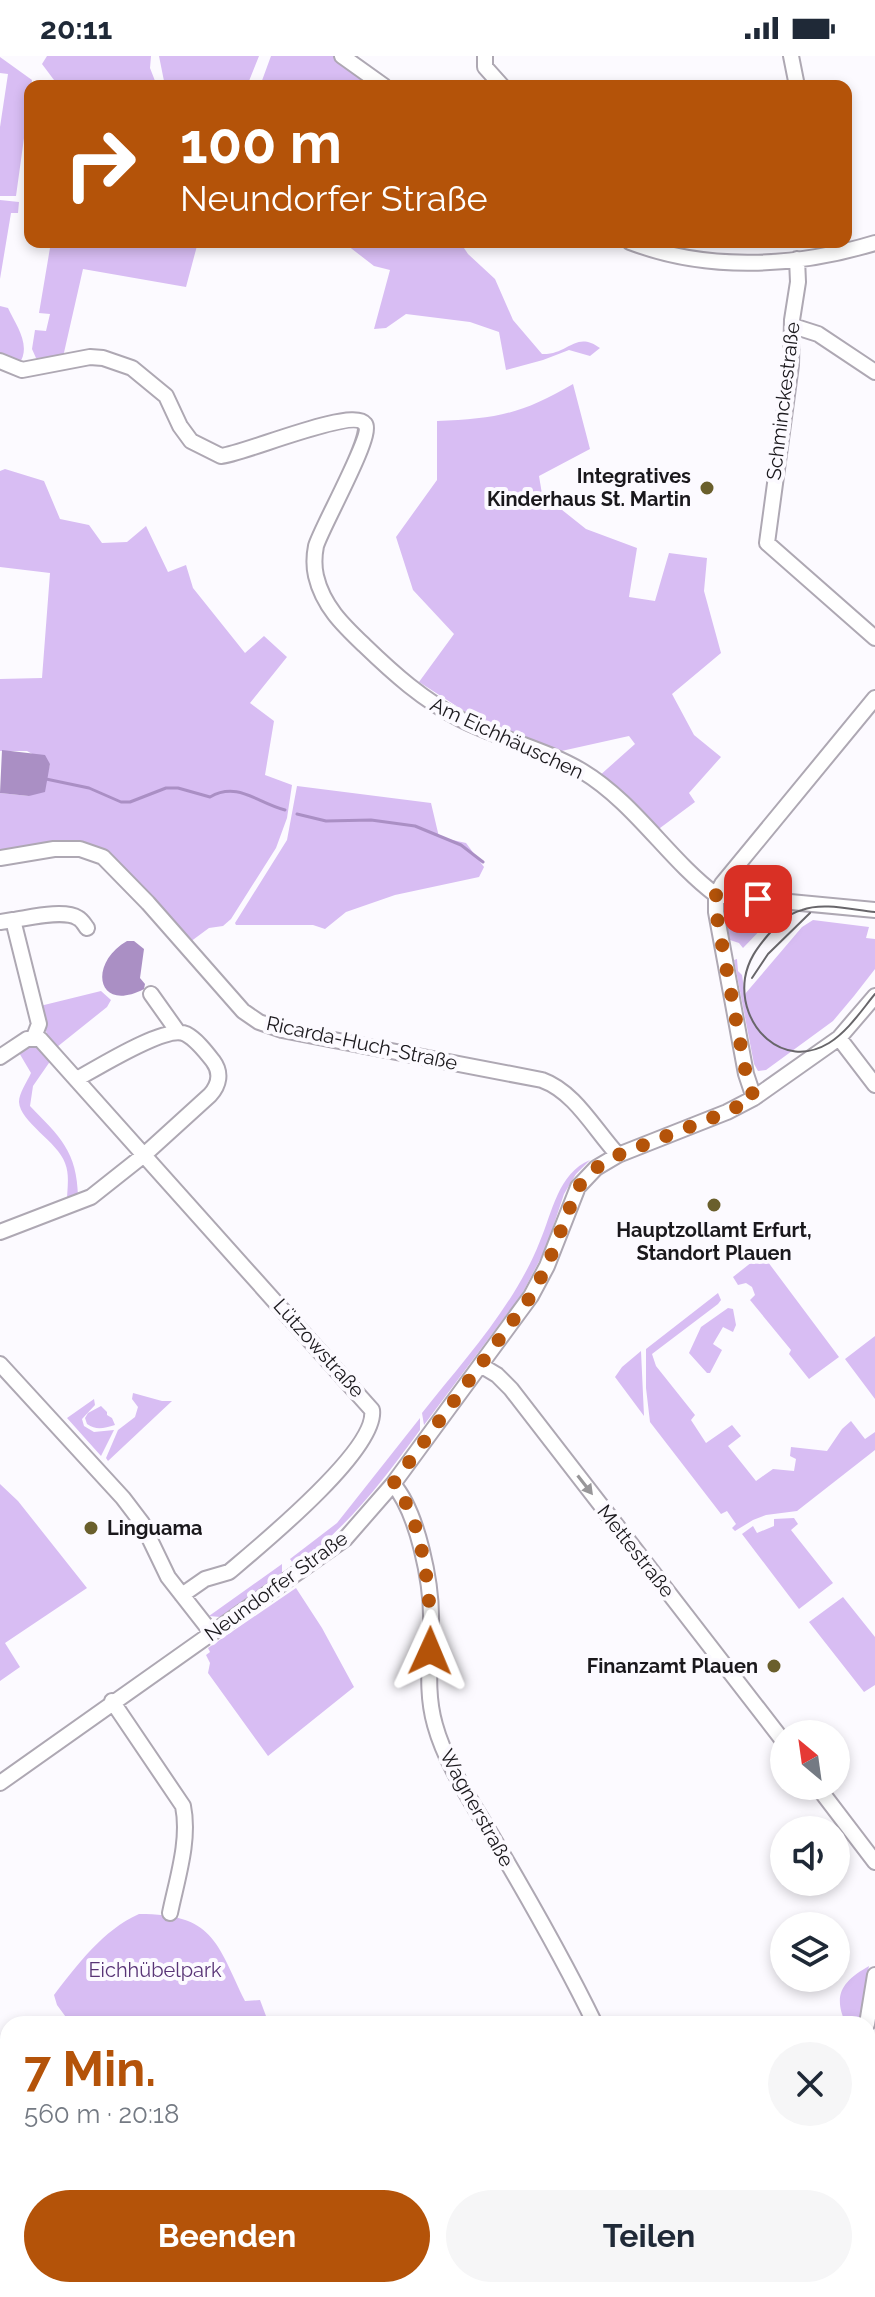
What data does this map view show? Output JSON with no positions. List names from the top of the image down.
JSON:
{
  "streets": {
    "street": [
      "Schminckestraße",
      "Am Eichhäuschen",
      "Ricarda-Huch-Straße",
      "Lützowstraße",
      "Mettestraße",
      "Neundorfer Straße",
      "Wagnerstraße"
    ]
  },
  "crossings": [
    ["Ricarda-Huch-Straße", "Neundorfer Straße"],
    ["Mettestraße", "Neundorfer Straße"],
    ["Neundorfer Straße", "Wagnerstraße"]
  ],
  "one_way": ["Mettestraße"],
  "parks": ["Eichhübelpark"],
  "places": [
    "Integratives Kinderhaus St. Martin",
    "Hauptzollamt Erfurt, Standort Plauen",
    "Linguama",
    "Finanzamt Plauen"
  ],
  "north": "top left",
  "page": {
    "status": "20:11",
    "turn": ["100 m", "Neundorfer Straße"],
    "heading": ["7 Min.", "560 m · 20:18"],
    "buttons": ["Beenden", "Teilen"]
  }
}
